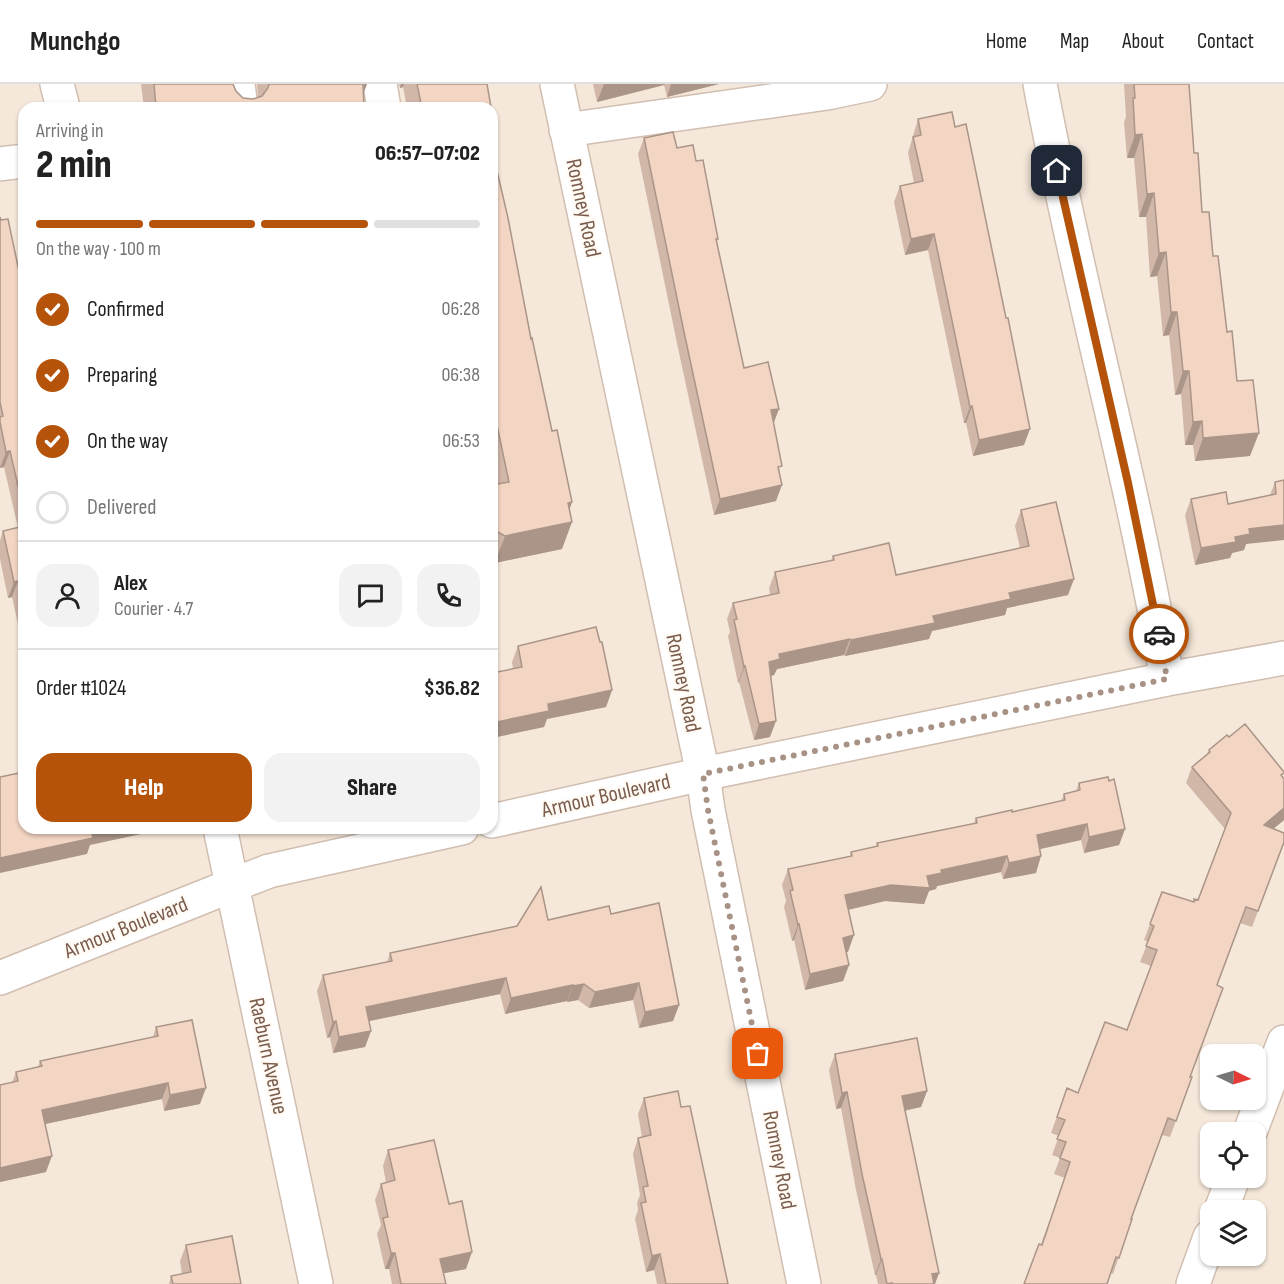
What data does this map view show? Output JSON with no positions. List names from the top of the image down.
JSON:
{
  "streets": {
    "street": ["Romney Road", "Armour Boulevard", "Raeburn Avenue"]
  },
  "crossings": [
    ["Romney Road", "Armour Boulevard"],
    ["Armour Boulevard", "Raeburn Avenue"]
  ],
  "north": "right",
  "page": {
    "header": "Munchgo",
    "nav": [
      "Home",
      "Map",
      "About",
      "Contact"
    ],
    "heading": ["2 min", "Arriving in", "06:57–07:02"],
    "panel": [
      "Alex",
      "Courier · 4.7",
      "Order #1024",
      "$36.82"
    ],
    "bar": "On the way · 100 m",
    "list": [
      ["Confirmed", "06:28"],
      ["Preparing", "06:38"],
      ["On the way", "06:53"],
      "Delivered"
    ],
    "buttons": ["Help", "Share"]
  }
}
